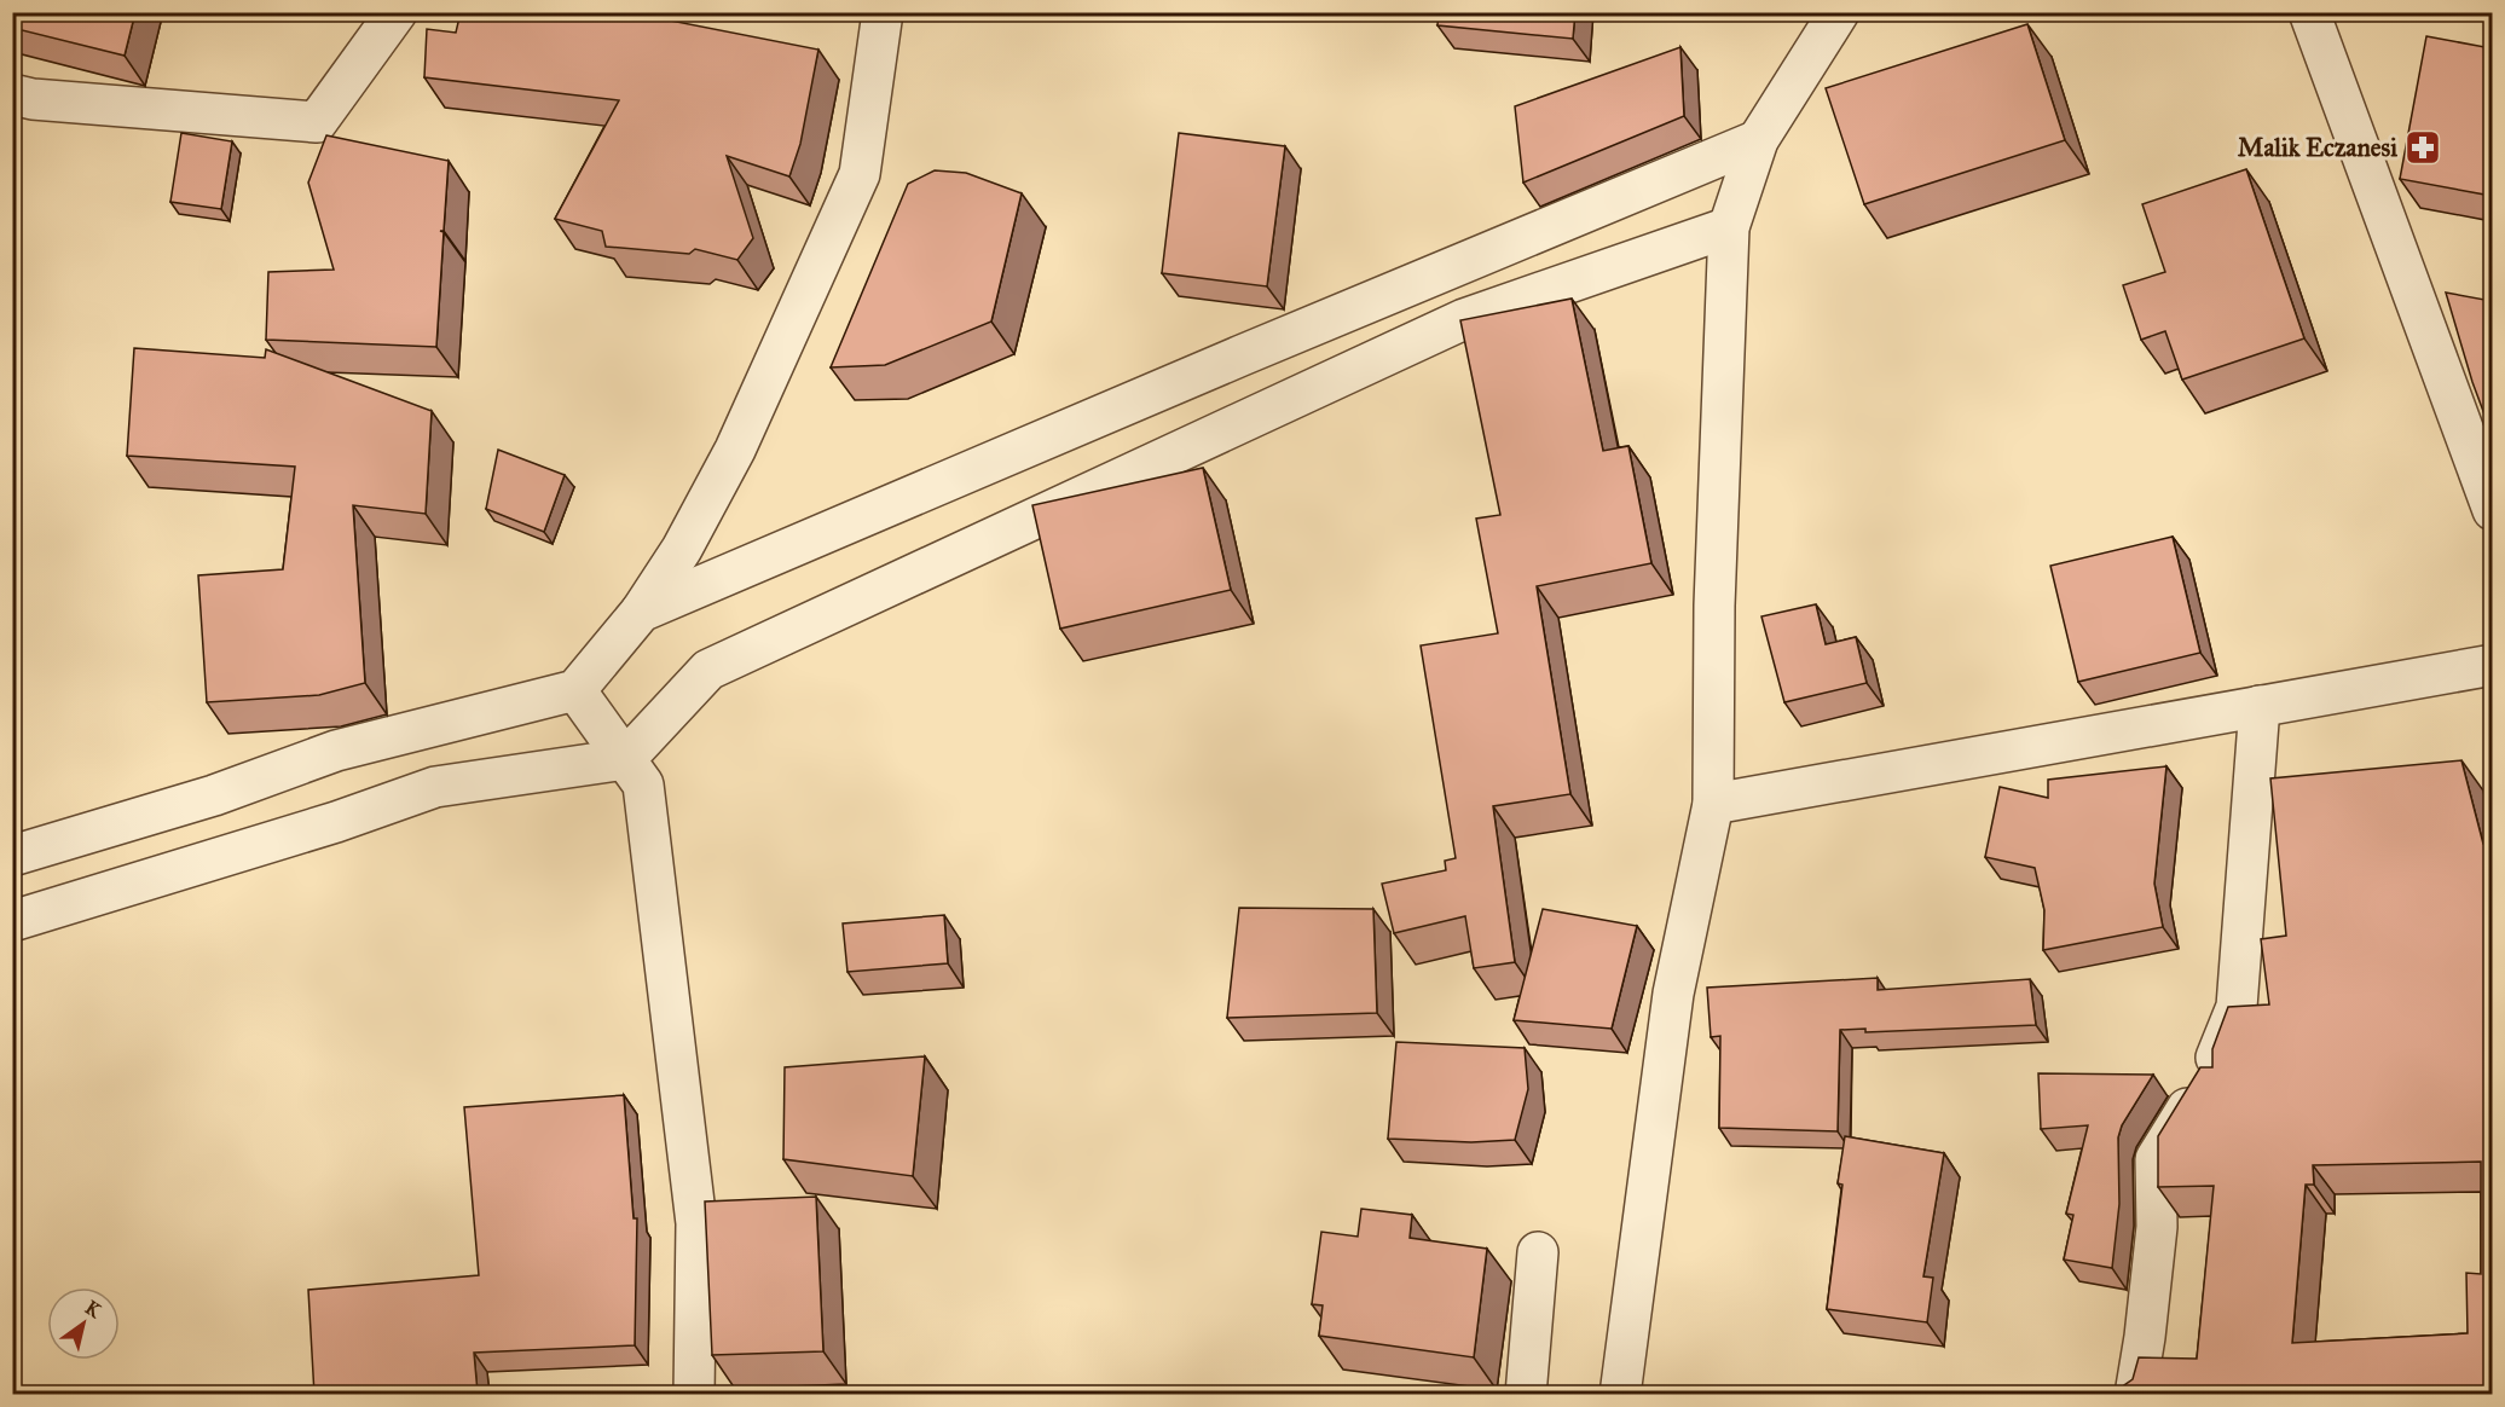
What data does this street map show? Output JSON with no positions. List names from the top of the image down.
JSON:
{
  "places": {
    "pharmacy": ["Malik Eczanesi"]
  },
  "north": "top right"
}
